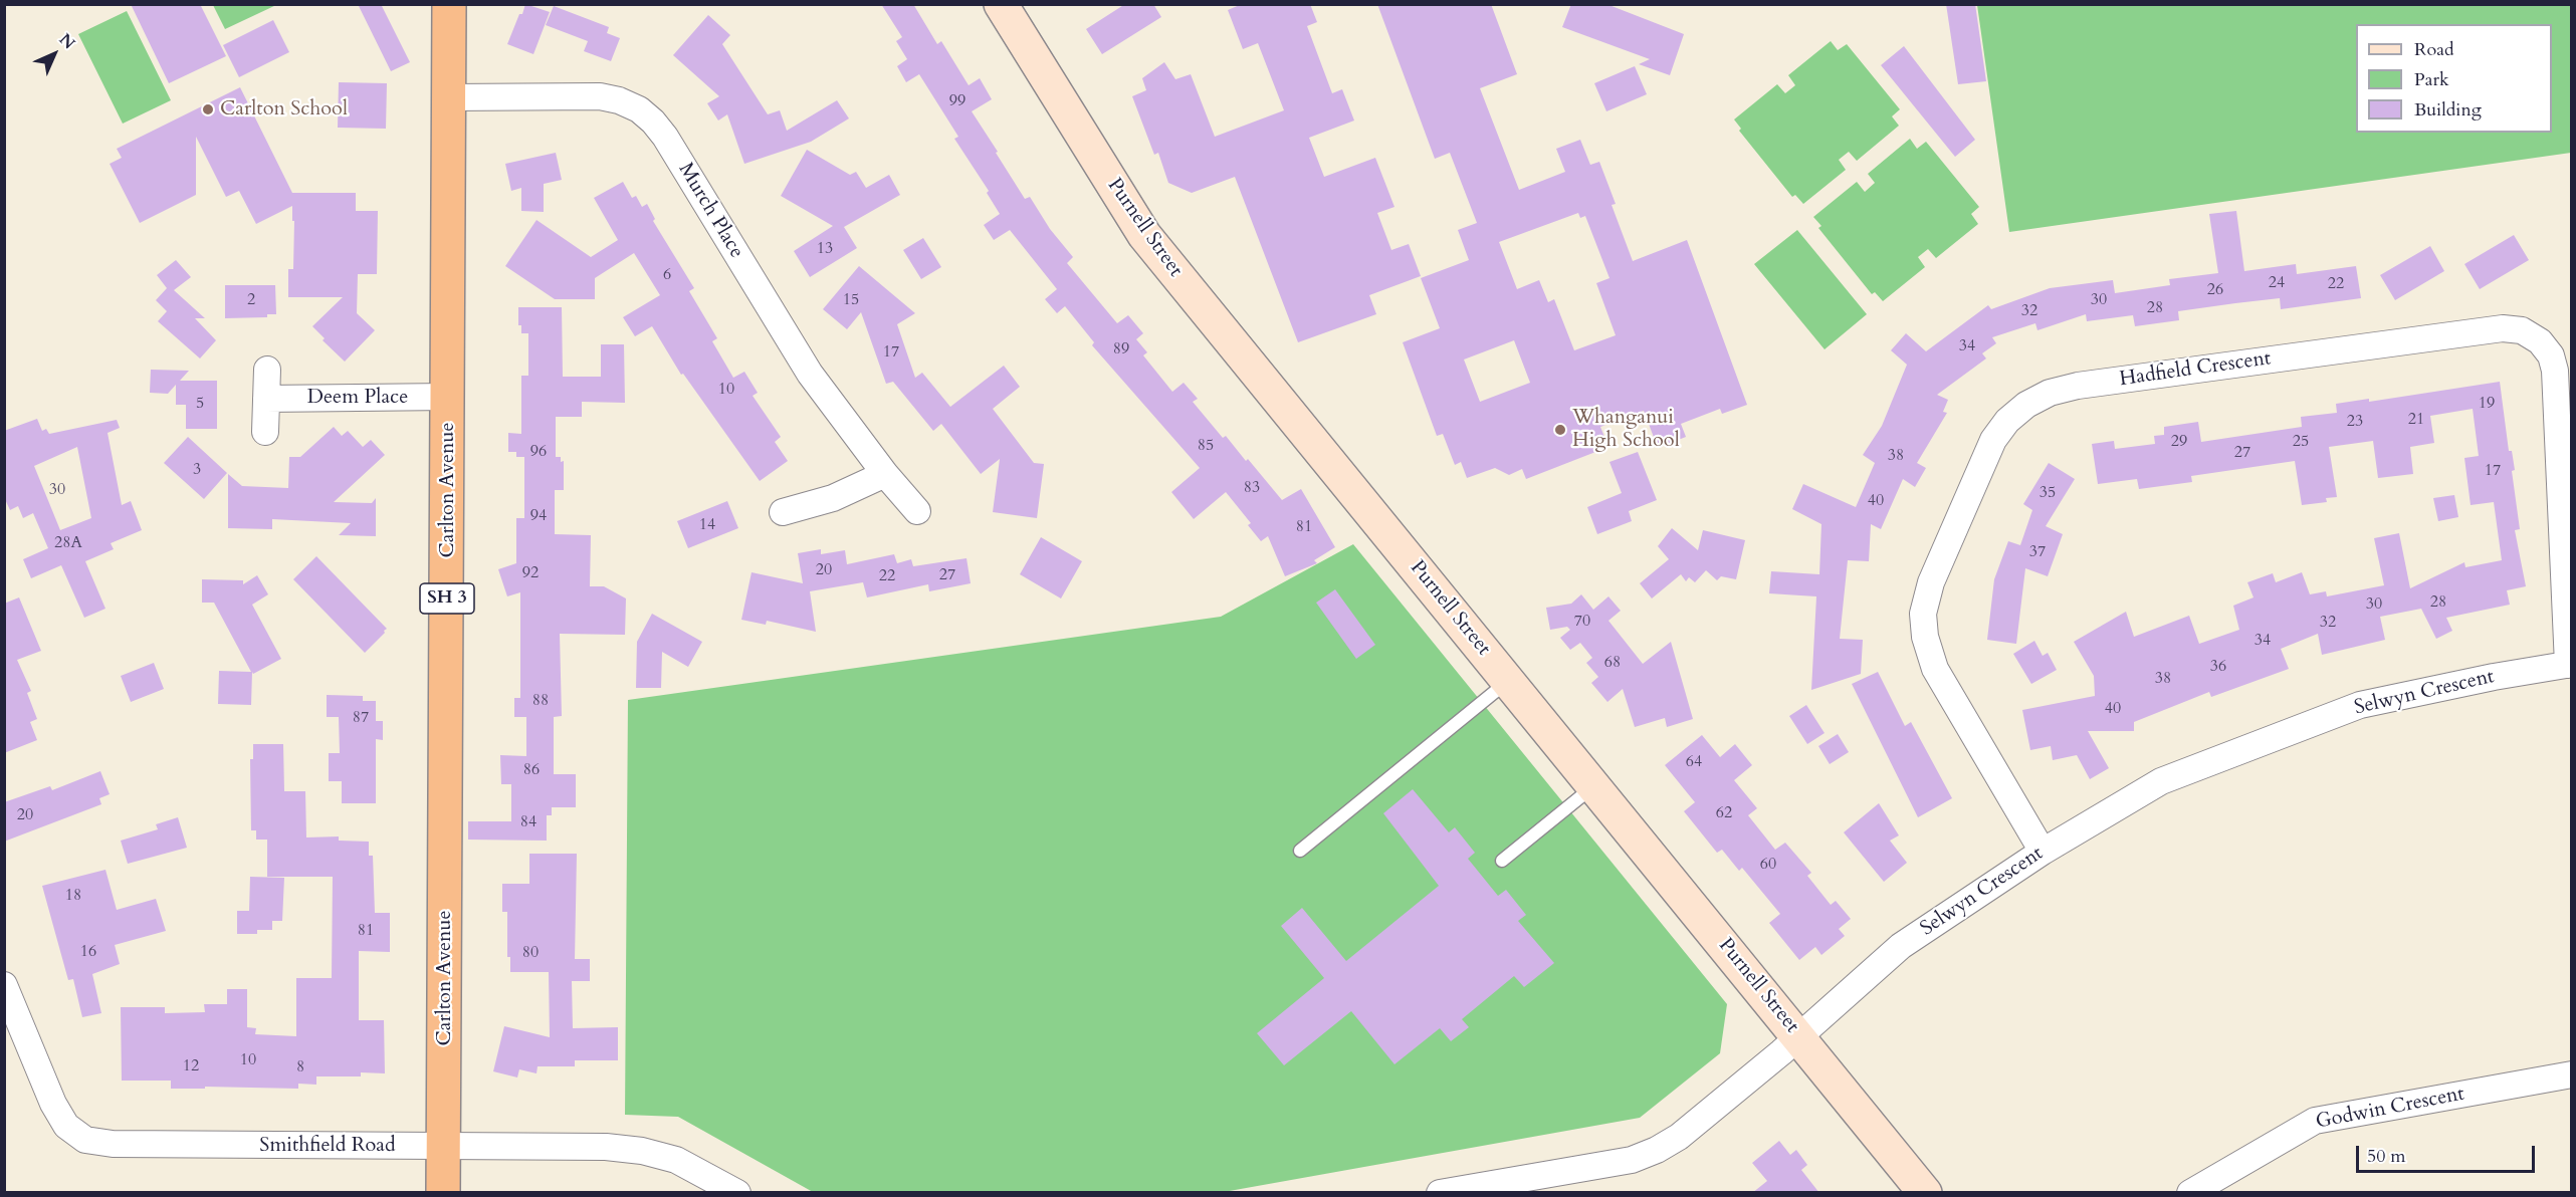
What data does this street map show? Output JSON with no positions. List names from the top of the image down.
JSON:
{
  "streets": {
    "highway": ["Carlton Avenue", "SH 3"],
    "main road": ["Purnell Street"],
    "street": [
      "Murch Place",
      "Hadfield Crescent",
      "Deem Place",
      "Selwyn Crescent",
      "Godwin Crescent",
      "Smithfield Road"
    ]
  },
  "crossings": [
    ["Murch Place", "Carlton Avenue"],
    ["Purnell Street", "Selwyn Crescent"],
    ["Hadfield Crescent", "Selwyn Crescent"],
    ["Deem Place", "Carlton Avenue"],
    ["Carlton Avenue", "Smithfield Road"]
  ],
  "places": ["Carlton School", "Whanganui High School"],
  "house_numbers": [
    "99",
    "13",
    "6",
    "24",
    "22",
    "26",
    "2",
    "15",
    "30",
    "28",
    "32",
    "34",
    "89",
    "17",
    "10",
    "5",
    "19",
    "21",
    "23",
    "29",
    "25",
    "85",
    "96",
    "27",
    "38",
    "3",
    "17",
    "83",
    "30",
    "35",
    "40",
    "94",
    "14",
    "81",
    "28A",
    "37",
    "20",
    "92",
    "27",
    "22",
    "28",
    "30",
    "70",
    "32",
    "34",
    "68",
    "36",
    "38",
    "88",
    "40",
    "87",
    "64",
    "86",
    "62",
    "20",
    "84",
    "60",
    "18",
    "81",
    "16",
    "80",
    "10",
    "12",
    "8"
  ],
  "legend": ["Road", "Park", "Building"],
  "scale_bar": "50 m",
  "north": "top right"
}
